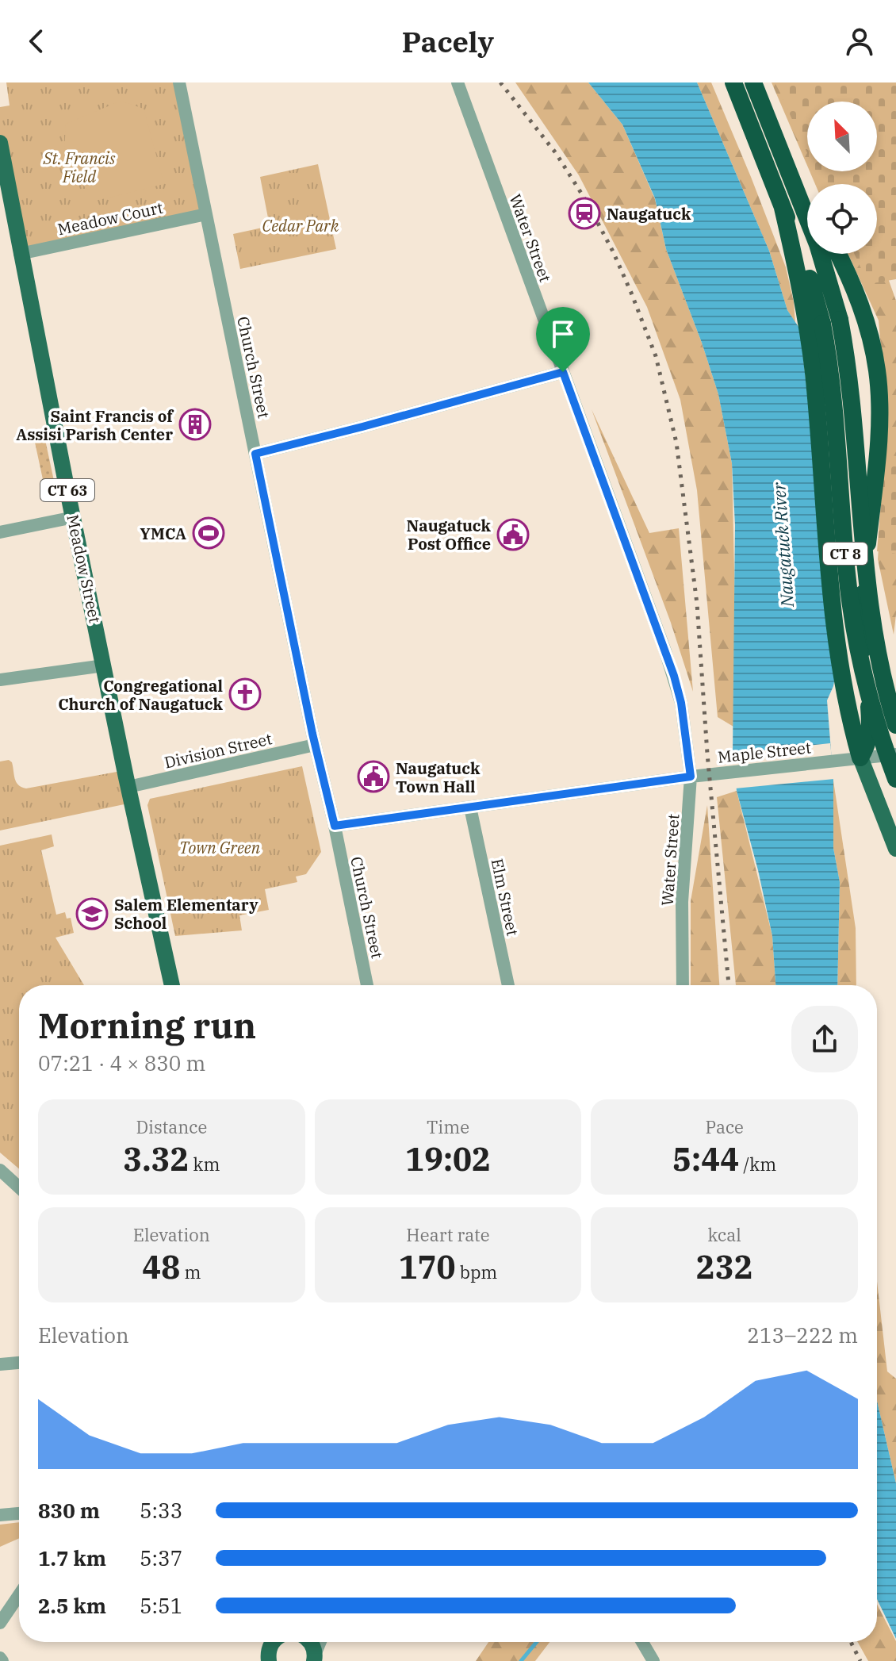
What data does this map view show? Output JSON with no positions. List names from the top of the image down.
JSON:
{
  "streets": {
    "highway": ["CT 8"],
    "main road": ["CT 63", "Meadow Street"],
    "street": [
      "Meadow Court",
      "Water Street",
      "Church Street",
      "Division Street",
      "Maple Street",
      "Elm Street"
    ]
  },
  "crossings": [
    ["Meadow Court", "Church Street"],
    ["Meadow Court", "Meadow Street"],
    ["Water Street", "Maple Street"],
    ["Church Street", "Division Street"],
    ["Church Street", "Maple Street"],
    ["Meadow Street", "Division Street"],
    ["Maple Street", "Elm Street"]
  ],
  "water": ["Naugatuck River"],
  "parks": ["St. Francis Field", "Cedar Park", "Town Green"],
  "places": {
    "station": ["Naugatuck"],
    "building": ["Saint Francis of Assisi Parish Center"],
    "sports": ["YMCA"],
    "public building": ["Naugatuck Post Office", "Naugatuck Town Hall"],
    "church": ["Congregational Church of Naugatuck"],
    "school or university": ["Salem Elementary School"]
  },
  "north": "top left",
  "page": {
    "header": "Pacely",
    "heading": ["Morning run", "07:21 · 4 × 830 m"],
    "stats": [
      ["Distance", "3.32 km"],
      ["Time", "19:02"],
      ["Pace", "5:44 /km"],
      ["Elevation", "48 m"],
      ["Heart rate", "170 bpm"],
      ["kcal", "232"]
    ],
    "chart": ["Elevation", "213–222 m"],
    "list": [
      {
        "name": "830 m",
        "note": "5:33"
      },
      {
        "name": "1.7 km",
        "note": "5:37"
      },
      {
        "name": "2.5 km",
        "note": "5:51"
      }
    ]
  }
}
